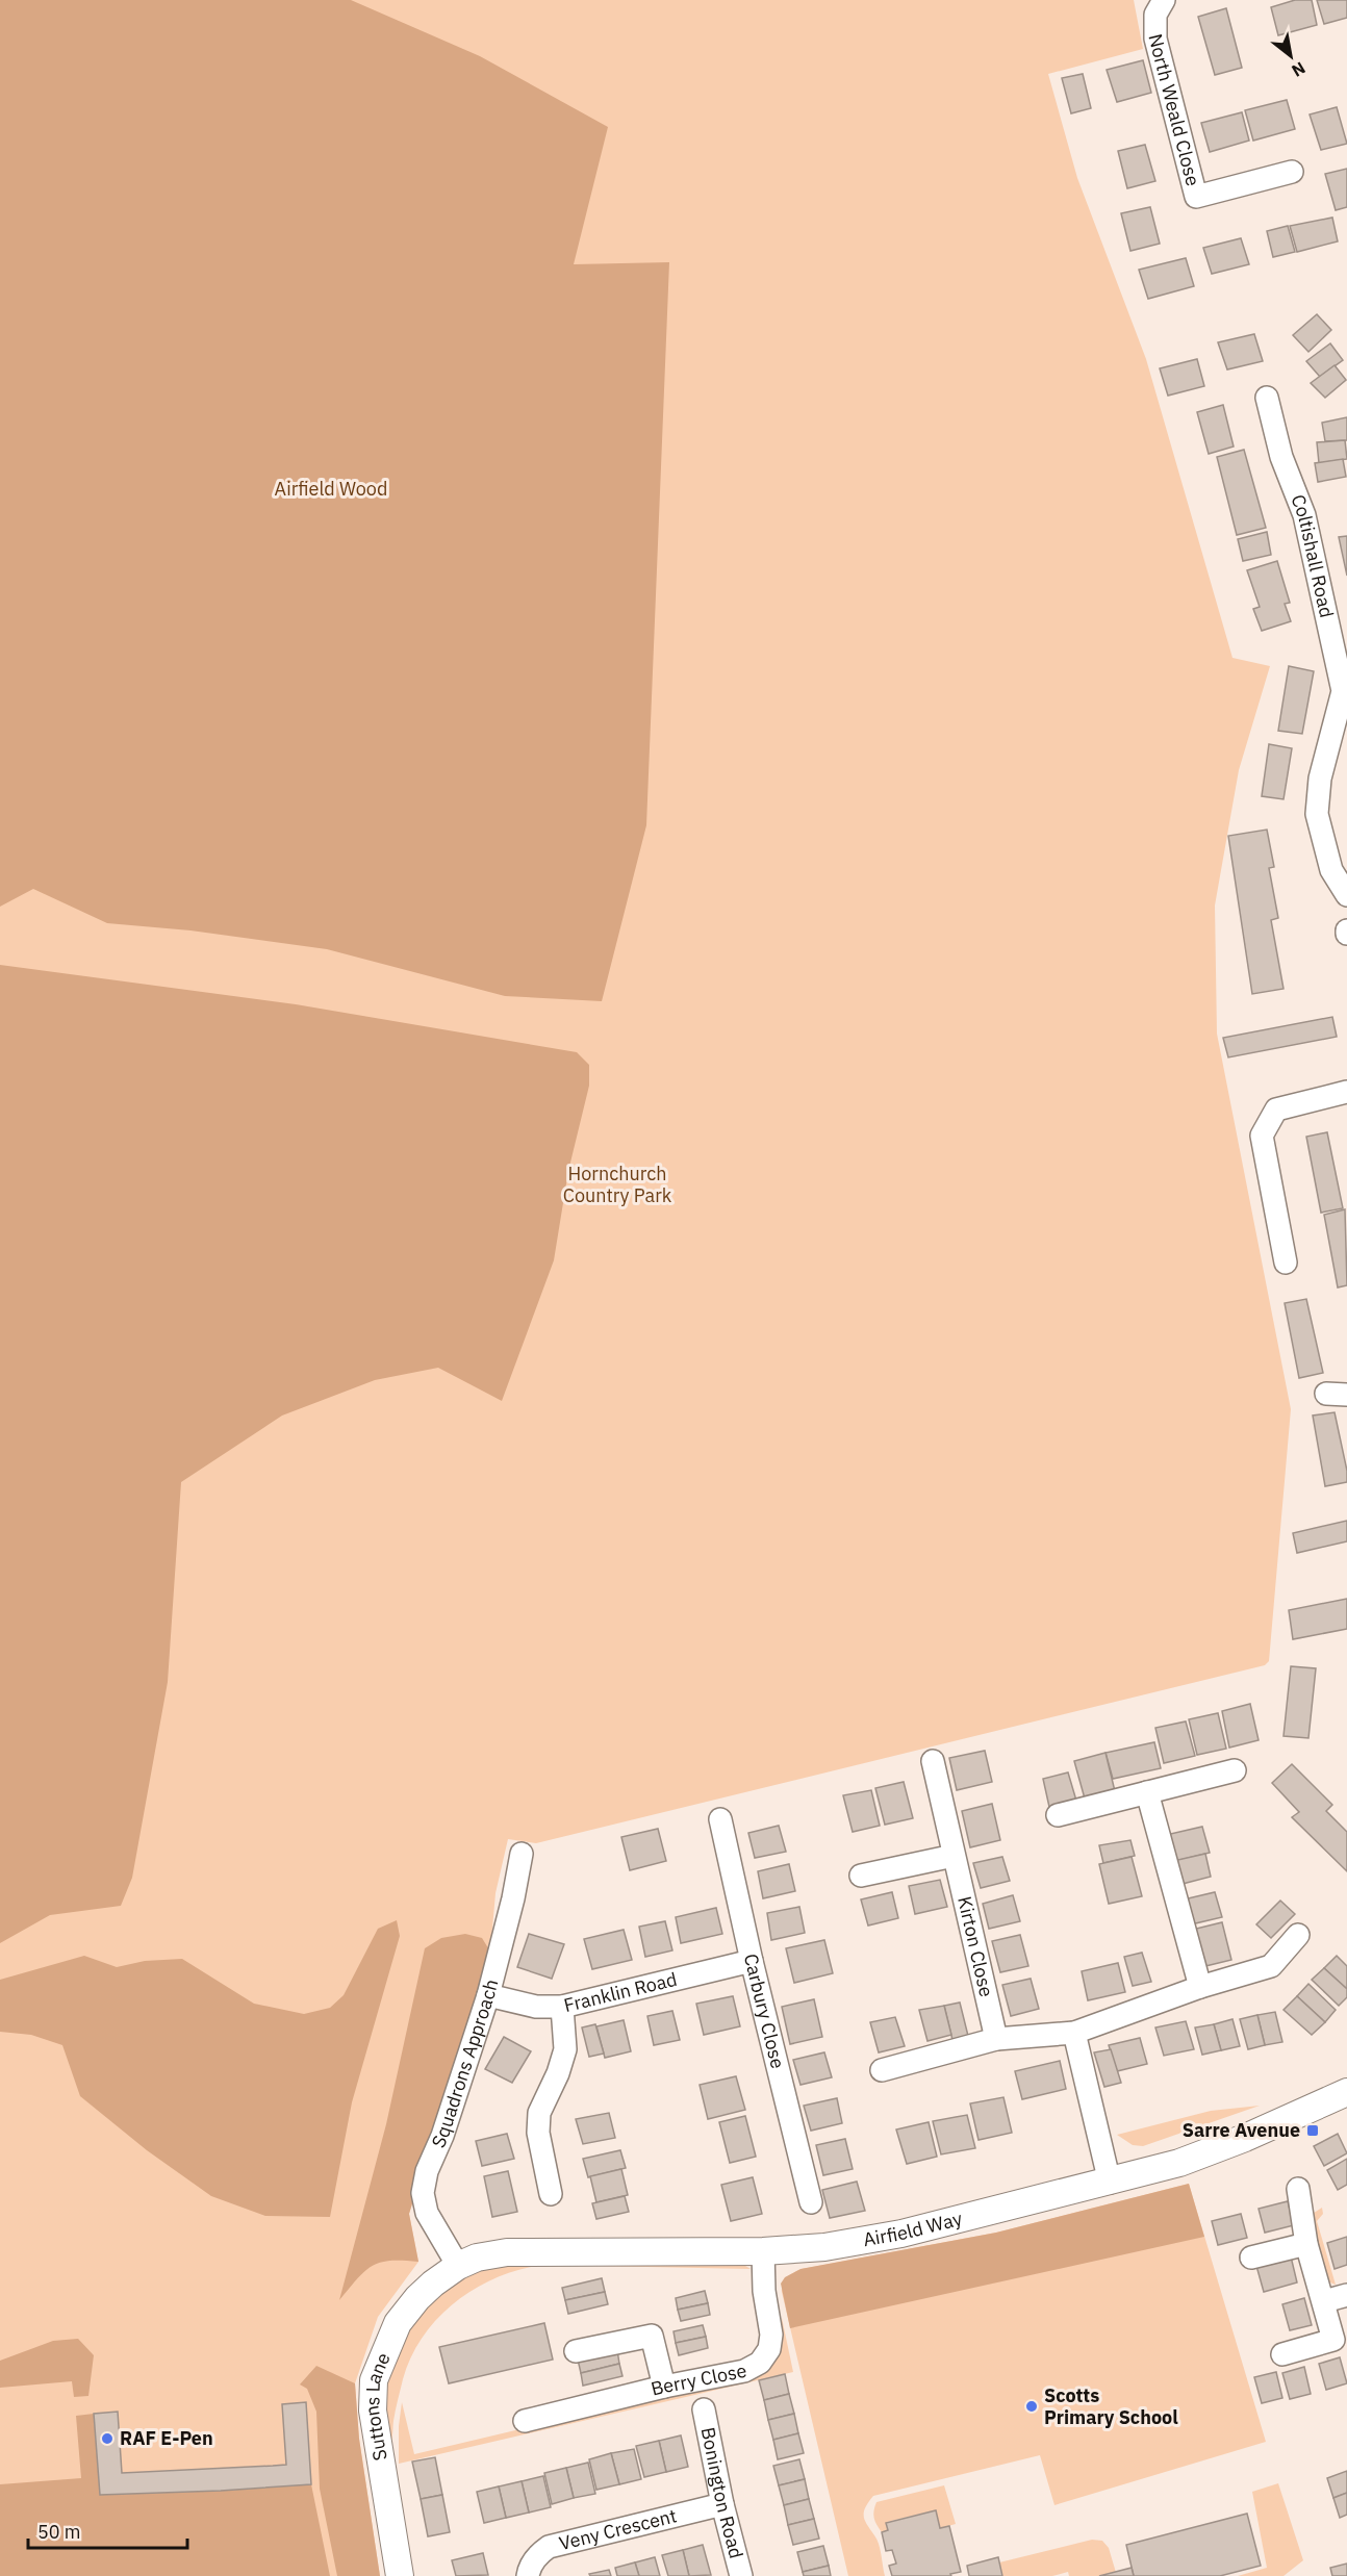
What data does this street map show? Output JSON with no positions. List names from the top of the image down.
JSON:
{
  "streets": {
    "street": [
      "North Weald Close",
      "Coltishall Road",
      "Kirton Close",
      "Franklin Road",
      "Carbury Close",
      "Squadrons Approach",
      "Airfield Way",
      "Berry Close",
      "Suttons Lane",
      "Bonington Road",
      "Veny Crescent"
    ]
  },
  "crossings": [
    ["Franklin Road", "Carbury Close"],
    ["Franklin Road", "Squadrons Approach"],
    ["Squadrons Approach", "Airfield Way"],
    ["Squadrons Approach", "Suttons Lane"],
    ["Airfield Way", "Berry Close"],
    ["Airfield Way", "Suttons Lane"],
    ["Bonington Road", "Veny Crescent"]
  ],
  "parks": ["Airfield Wood", "Hornchurch Country Park"],
  "places": {
    "transit": ["Sarre Avenue"],
    "other": ["Scotts Primary School", "RAF E-Pen"]
  },
  "scale_bar": "50 m",
  "north": "bottom right"
}
